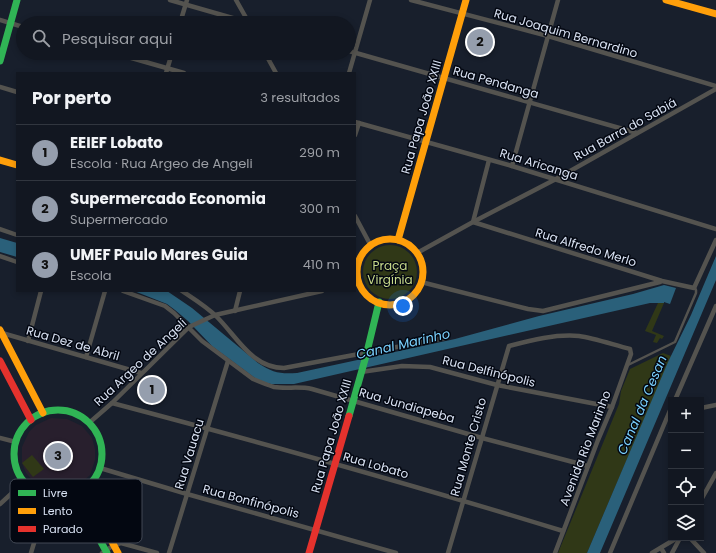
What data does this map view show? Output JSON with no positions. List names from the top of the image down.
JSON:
{
  "streets": {
    "street": [
      "Rua Joaquim Bernardino",
      "Rua Pendanga",
      "Rua Papa João XXIII",
      "Rua Barra do Sabiá",
      "Rua Aricanga",
      "Rua Alfredo Merlo",
      "Rua Dez de Abril",
      "Rua Argeo de Angeli",
      "Rua Delfinópolis",
      "Rua Jundiapeba",
      "Rua Monte Cristo",
      "Avenida Rio Marinho",
      "Rua Vauacu",
      "Rua Lobato",
      "Rua Bonfinópolis"
    ]
  },
  "crossings": [
    ["Rua Joaquim Bernardino", "Rua Papa João XXIII"],
    ["Rua Joaquim Bernardino", "Rua Barra do Sabiá"],
    ["Rua Pendanga", "Rua Papa João XXIII"],
    ["Rua Pendanga", "Rua Barra do Sabiá"],
    ["Rua Papa João XXIII", "Rua Barra do Sabiá"],
    ["Rua Papa João XXIII", "Rua Aricanga"],
    ["Rua Papa João XXIII", "Rua Delfinópolis"],
    ["Rua Papa João XXIII", "Rua Jundiapeba"],
    ["Rua Papa João XXIII", "Rua Lobato"],
    ["Rua Papa João XXIII", "Rua Bonfinópolis"],
    ["Rua Barra do Sabiá", "Rua Aricanga"],
    ["Rua Barra do Sabiá", "Rua Alfredo Merlo"],
    ["Rua Dez de Abril", "Rua Argeo de Angeli"],
    ["Rua Argeo de Angeli", "Rua Jundiapeba"],
    ["Rua Argeo de Angeli", "Rua Lobato"],
    ["Rua Delfinópolis", "Rua Monte Cristo"],
    ["Rua Delfinópolis", "Avenida Rio Marinho"],
    ["Rua Jundiapeba", "Rua Monte Cristo"],
    ["Rua Jundiapeba", "Avenida Rio Marinho"],
    ["Rua Jundiapeba", "Rua Vauacu"],
    ["Rua Monte Cristo", "Avenida Rio Marinho"],
    ["Rua Monte Cristo", "Rua Lobato"],
    ["Avenida Rio Marinho", "Rua Lobato"],
    ["Rua Vauacu", "Rua Lobato"],
    ["Rua Vauacu", "Rua Bonfinópolis"]
  ],
  "water": ["Canal Marinho", "Canal da Cesan"],
  "parks": ["Praça Virgínia"],
  "legend": ["Livre", "Lento", "Parado"],
  "page": {
    "search": "Pesquisar aqui",
    "pins": ["2", "1", "3"],
    "heading": ["Por perto", "3 resultados"],
    "list": [
      {
        "mark": "1",
        "name": "EEIEF Lobato",
        "note": "Escola · Rua Argeo de Angeli",
        "value": "290 m"
      },
      {
        "mark": "2",
        "name": "Supermercado Economia",
        "note": "Supermercado",
        "value": "300 m"
      },
      {
        "mark": "3",
        "name": "UMEF Paulo Mares Guia",
        "note": "Escola",
        "value": "410 m"
      }
    ],
    "map_buttons": ["+", "−"]
  }
}
